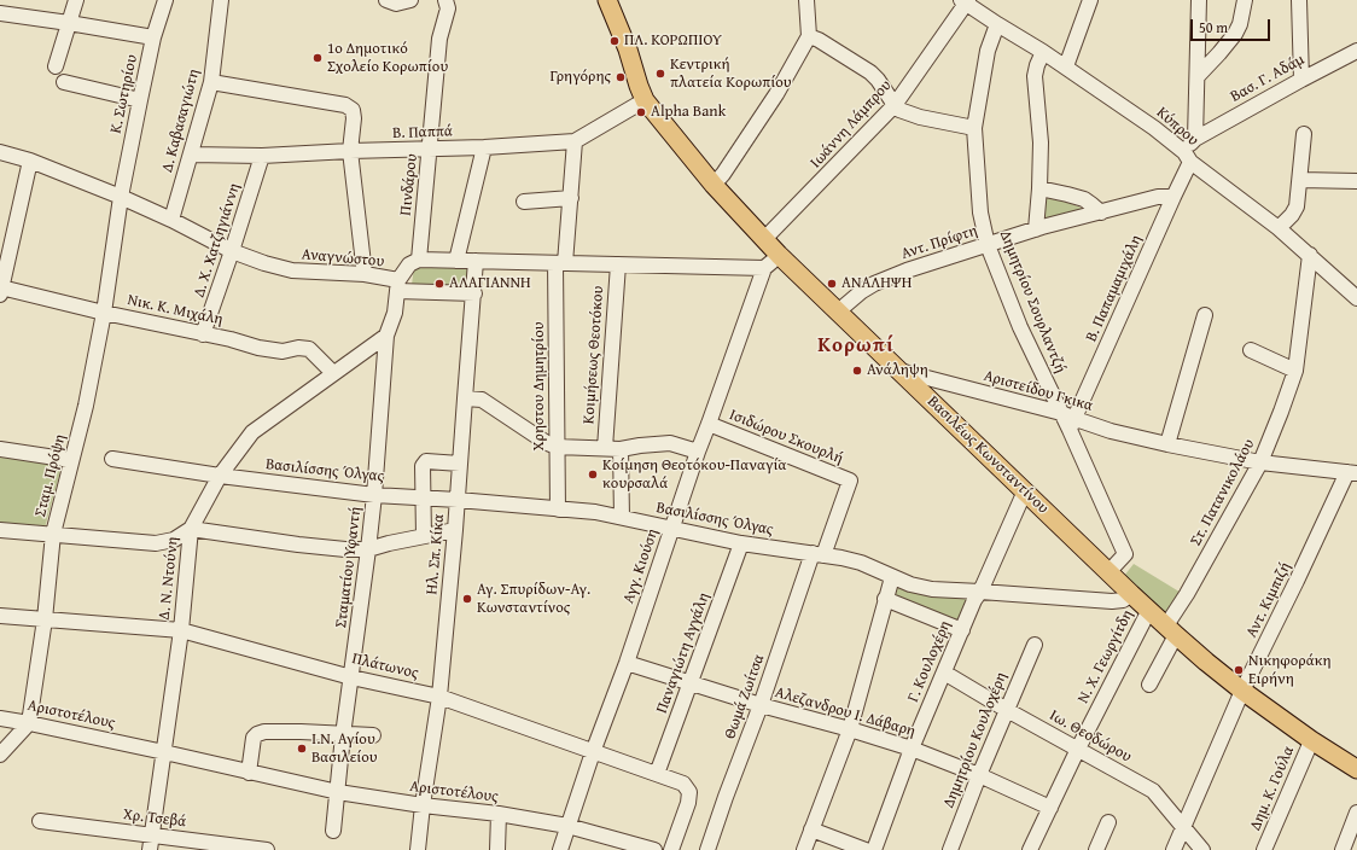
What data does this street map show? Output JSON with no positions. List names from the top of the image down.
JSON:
{
  "streets": {
    "main road": ["Βασιλέως Κωνσταντίνου"],
    "street": [
      "Βασ. Γ. Αδάμ",
      "Κ. Σωτηρίου",
      "Δ. Καβασαγιώτη",
      "Ιωάννη Λάμπρου",
      "Κύπρου",
      "Β. Παππά",
      "Πινδάρου",
      "Δ. Χ. Χατζηγιάννη",
      "Αντ. Πρίφτη",
      "Αναγνώστου",
      "Β. Παπαμαμιχάλη",
      "Δημητρίου Σουρλαντζή",
      "Νικ. Κ. Μιχάλη",
      "Κοιμήσεως Θεοτόκου",
      "Χρηστου Δημητρίου",
      "Αριστείδου Γκικα",
      "Ισιδώρου Σκουρλή",
      "Βασιλίσσης Όλγας",
      "Σταμ. Πρόψη",
      "Στ. Πατανικολάου",
      "Ηλ. Σπ. Κίκα",
      "Αγγ. Κιούση",
      "Σταματίου Υφαντή",
      "Δ. Ν. Ντούνη",
      "Αντ. Κιμπιζή",
      "Παναγιώτη Αγγάλη",
      "Ν. Χ. Γεωργίτδη",
      "Γ. Κουλοχέρη",
      "Πλάτωνος",
      "Θωμά Ζωίτσα",
      "Αλεζανδρου Ι. Δάβαρη",
      "Αριστοτέλους",
      "Ιω. Θεοδώρου",
      "Δημητρίου Κουλοχέρη",
      "Δημ. Κ. Γούλα",
      "Χρ. Τσεβά"
    ]
  },
  "crossings": [
    ["Βασ. Γ. Αδάμ", "Β. Παπαμαμιχάλη"],
    ["Κ. Σωτηρίου", "Αναγνώστου"],
    ["Κ. Σωτηρίου", "Σταμ. Πρόψη"],
    ["Δ. Καβασαγιώτη", "Β. Παππά"],
    ["Δ. Καβασαγιώτη", "Αναγνώστου"],
    ["Ιωάννη Λάμπρου", "Κύπρου"],
    ["Ιωάννη Λάμπρου", "Βασιλέως Κωνσταντίνου"],
    ["Κύπρου", "Β. Παπαμαμιχάλη"],
    ["Κύπρου", "Δημητρίου Σουρλαντζή"],
    ["Κύπρου", "Στ. Πατανικολάου"],
    ["Β. Παππά", "Πινδάρου"],
    ["Β. Παππά", "Δ. Χ. Χατζηγιάννη"],
    ["Β. Παππά", "Χρηστου Δημητρίου"],
    ["Β. Παππά", "Βασιλέως Κωνσταντίνου"],
    ["Πινδάρου", "Αναγνώστου"],
    ["Δ. Χ. Χατζηγιάννη", "Αναγνώστου"],
    ["Δ. Χ. Χατζηγιάννη", "Νικ. Κ. Μιχάλη"],
    ["Αντ. Πρίφτη", "Β. Παπαμαμιχάλη"],
    ["Αντ. Πρίφτη", "Δημητρίου Σουρλαντζή"],
    ["Αντ. Πρίφτη", "Βασιλέως Κωνσταντίνου"],
    ["Αναγνώστου", "Σταμ. Πρόψη"],
    ["Β. Παπαμαμιχάλη", "Δημητρίου Σουρλαντζή"],
    ["Β. Παπαμαμιχάλη", "Αριστείδου Γκικα"],
    ["Δημητρίου Σουρλαντζή", "Αριστείδου Γκικα"],
    ["Δημητρίου Σουρλαντζή", "Βασιλέως Κωνσταντίνου"],
    ["Νικ. Κ. Μιχάλη", "Σταμ. Πρόψη"],
    ["Νικ. Κ. Μιχάλη", "Δ. Ν. Ντούνη"],
    ["Χρηστου Δημητρίου", "Βασιλίσσης Όλγας"],
    ["Αριστείδου Γκικα", "Βασιλέως Κωνσταντίνου"],
    ["Αριστείδου Γκικα", "Στ. Πατανικολάου"],
    ["Αριστείδου Γκικα", "Αντ. Κιμπιζή"],
    ["Ισιδώρου Σκουρλή", "Αγγ. Κιούση"],
    ["Ισιδώρου Σκουρλή", "Θωμά Ζωίτσα"],
    ["Βασιλέως Κωνσταντίνου", "Βασιλίσσης Όλγας"],
    ["Βασιλέως Κωνσταντίνου", "Στ. Πατανικολάου"],
    ["Βασιλέως Κωνσταντίνου", "Αντ. Κιμπιζή"],
    ["Βασιλέως Κωνσταντίνου", "Ν. Χ. Γεωργίτδη"],
    ["Βασιλέως Κωνσταντίνου", "Γ. Κουλοχέρη"],
    ["Βασιλέως Κωνσταντίνου", "Δημ. Κ. Γούλα"],
    ["Βασιλίσσης Όλγας", "Ηλ. Σπ. Κίκα"],
    ["Βασιλίσσης Όλγας", "Αγγ. Κιούση"],
    ["Βασιλίσσης Όλγας", "Σταματίου Υφαντή"],
    ["Βασιλίσσης Όλγας", "Δ. Ν. Ντούνη"],
    ["Βασιλίσσης Όλγας", "Παναγιώτη Αγγάλη"],
    ["Βασιλίσσης Όλγας", "Γ. Κουλοχέρη"],
    ["Βασιλίσσης Όλγας", "Θωμά Ζωίτσα"],
    ["Σταμ. Πρόψη", "Πλάτωνος"],
    ["Σταμ. Πρόψη", "Αριστοτέλους"],
    ["Ηλ. Σπ. Κίκα", "Πλάτωνος"],
    ["Ηλ. Σπ. Κίκα", "Αριστοτέλους"],
    ["Αγγ. Κιούση", "Πλάτωνος"],
    ["Αγγ. Κιούση", "Αλεζανδρου Ι. Δάβαρη"],
    ["Αγγ. Κιούση", "Αριστοτέλους"],
    ["Σταματίου Υφαντή", "Δ. Ν. Ντούνη"],
    ["Σταματίου Υφαντή", "Πλάτωνος"],
    ["Σταματίου Υφαντή", "Αριστοτέλους"],
    ["Δ. Ν. Ντούνη", "Πλάτωνος"],
    ["Δ. Ν. Ντούνη", "Αριστοτέλους"],
    ["Δ. Ν. Ντούνη", "Χρ. Τσεβά"],
    ["Αντ. Κιμπιζή", "Ιω. Θεοδώρου"],
    ["Παναγιώτη Αγγάλη", "Πλάτωνος"],
    ["Παναγιώτη Αγγάλη", "Αλεζανδρου Ι. Δάβαρη"],
    ["Ν. Χ. Γεωργίτδη", "Αλεζανδρου Ι. Δάβαρη"],
    ["Ν. Χ. Γεωργίτδη", "Ιω. Θεοδώρου"],
    ["Γ. Κουλοχέρη", "Αλεζανδρου Ι. Δάβαρη"],
    ["Γ. Κουλοχέρη", "Ιω. Θεοδώρου"],
    ["Θωμά Ζωίτσα", "Αλεζανδρου Ι. Δάβαρη"],
    ["Αλεζανδρου Ι. Δάβαρη", "Δημητρίου Κουλοχέρη"],
    ["Ιω. Θεοδώρου", "Δημητρίου Κουλοχέρη"]
  ],
  "districts": ["Κορωπί"],
  "places": [
    "ΠΛ. ΚΟΡΩΠΙΟΥ",
    "1ο Δημοτικό Σχολείο Κορωπίου",
    "Κεντρική πλατεία Κορωπίου",
    "Γρηγόρης",
    "Alpha Bank",
    "ΑΛΑΓΙΑΝΝΗ",
    "ΑΝΑΛΗΨΗ",
    "Ανάληψη",
    "Κοίμηση Θεοτόκου-Παναγία κουρσαλά",
    "Αγ. Σπυρίδων-Αγ. Κωνσταντίνος",
    "Νικηφοράκη Ειρήνη",
    "Ι.Ν. Αγίου Βασιλείου"
  ],
  "scale_bar": "50 m"
}
